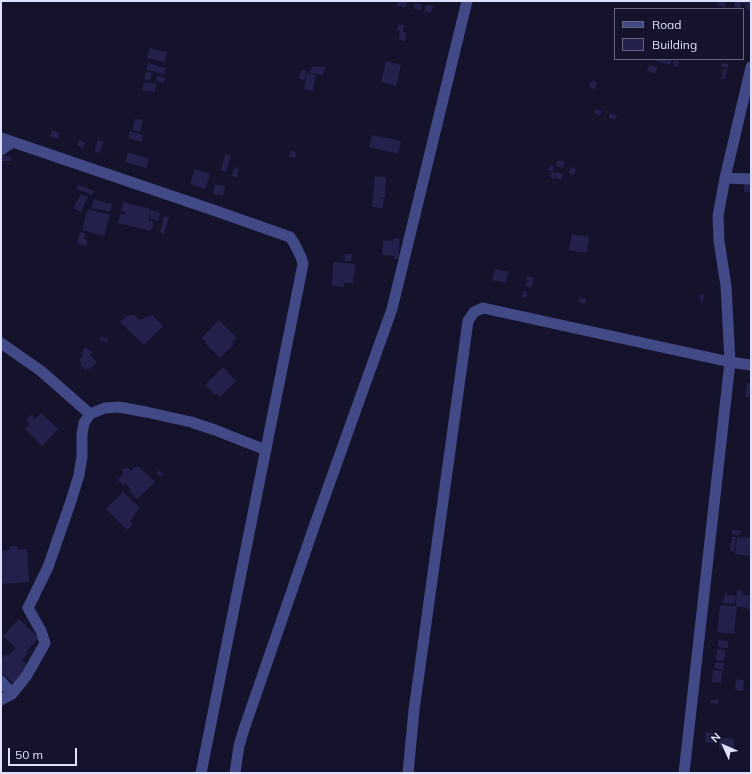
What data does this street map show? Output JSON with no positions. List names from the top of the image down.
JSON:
{
  "legend": ["Road", "Building"],
  "scale_bar": "50 m",
  "north": "top left"
}
